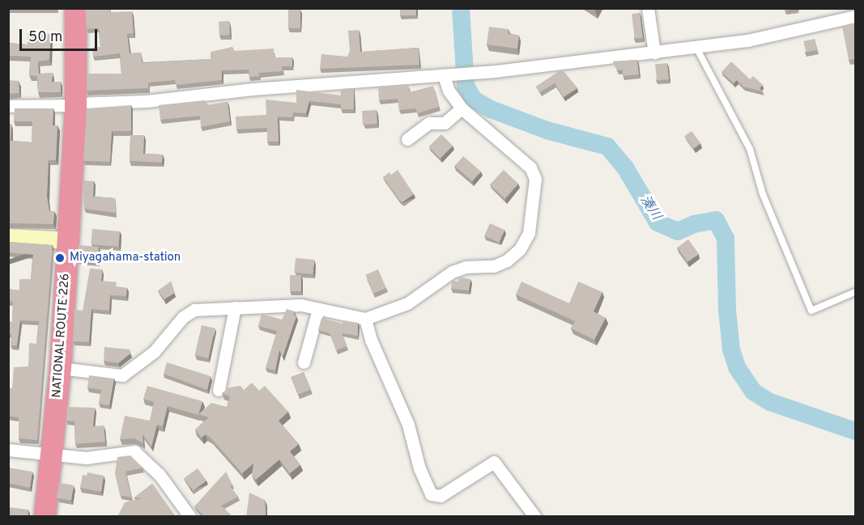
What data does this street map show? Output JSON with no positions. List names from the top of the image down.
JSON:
{
  "streets": {
    "highway": ["NATIONAL ROUTE 226"]
  },
  "water": ["湊川"],
  "places": ["Miyagahama-station"],
  "scale_bar": "50 m"
}
